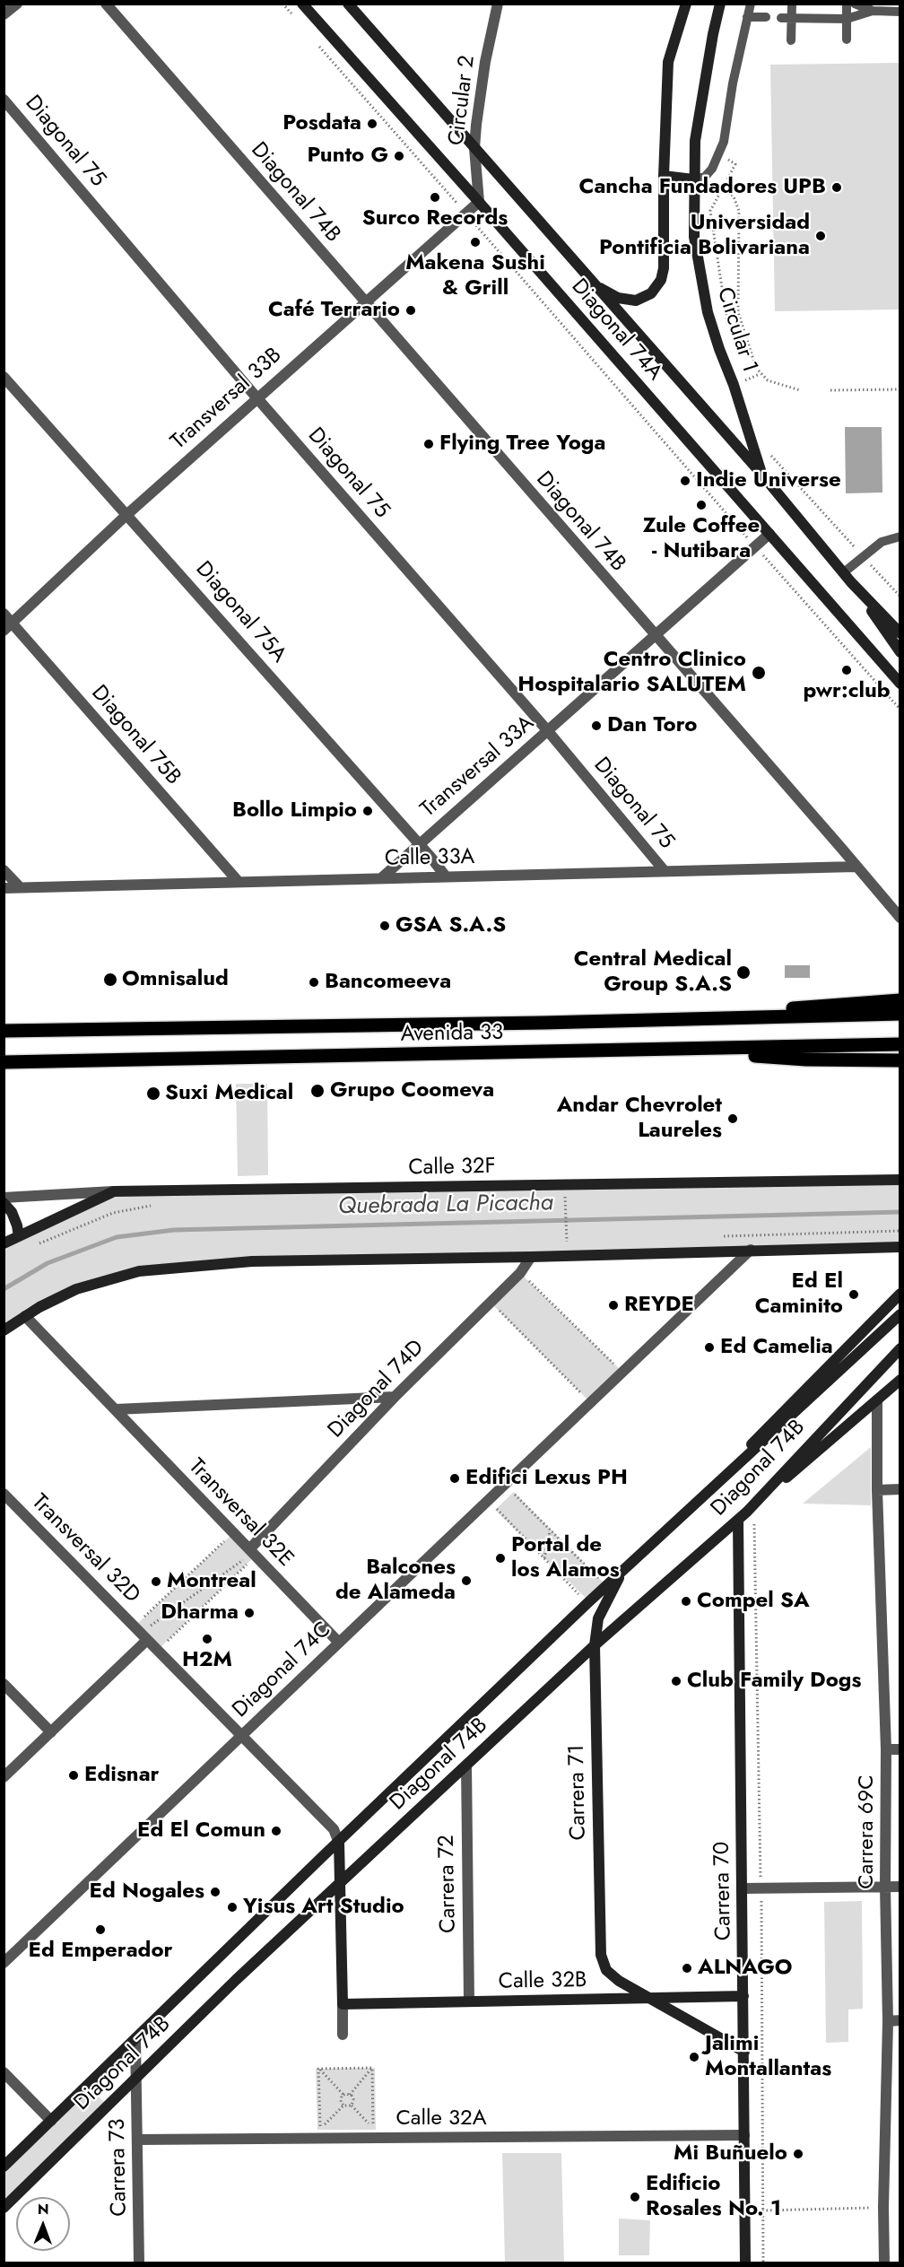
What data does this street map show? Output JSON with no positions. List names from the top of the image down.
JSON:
{
  "streets": {
    "main road": [
      "Diagonal 74B",
      "Diagonal 74A",
      "Circular 1",
      "Avenida 33",
      "Calle 32F",
      "Carrera 71",
      "Carrera 70",
      "Calle 32B"
    ],
    "street": [
      "Circular 2",
      "Diagonal 75",
      "Transversal 33B",
      "Diagonal 75A",
      "Diagonal 75B",
      "Transversal 33A",
      "Calle 33A",
      "Diagonal 74D",
      "Transversal 32E",
      "Transversal 32D",
      "Diagonal 74C",
      "Carrera 69C",
      "Carrera 72",
      "Calle 32A",
      "Carrera 73"
    ]
  },
  "crossings": [
    ["Circular 2", "Diagonal 74A"],
    ["Circular 2", "Transversal 33B"],
    ["Diagonal 75", "Transversal 33B"],
    ["Diagonal 75", "Transversal 33A"],
    ["Diagonal 75", "Calle 33A"],
    ["Diagonal 74B", "Transversal 33B"],
    ["Diagonal 74B", "Transversal 33A"],
    ["Diagonal 74B", "Calle 33A"],
    ["Diagonal 74B", "Transversal 32D"],
    ["Diagonal 74B", "Carrera 71"],
    ["Diagonal 74B", "Carrera 72"],
    ["Diagonal 74B", "Carrera 70"],
    ["Diagonal 74B", "Carrera 73"],
    ["Diagonal 74A", "Circular 1"],
    ["Diagonal 74A", "Transversal 33B"],
    ["Diagonal 74A", "Transversal 33A"],
    ["Transversal 33B", "Diagonal 75A"],
    ["Transversal 33B", "Diagonal 75B"],
    ["Diagonal 75A", "Transversal 33A"],
    ["Diagonal 75A", "Calle 33A"],
    ["Diagonal 75B", "Calle 33A"],
    ["Transversal 33A", "Calle 33A"],
    ["Diagonal 74D", "Transversal 32E"],
    ["Transversal 32E", "Diagonal 74C"],
    ["Transversal 32D", "Diagonal 74C"],
    ["Carrera 71", "Carrera 70"],
    ["Carrera 71", "Calle 32B"],
    ["Carrera 72", "Calle 32B"],
    ["Carrera 70", "Calle 32B"],
    ["Carrera 70", "Calle 32A"],
    ["Calle 32A", "Carrera 73"]
  ],
  "water": ["Quebrada La Picacha"],
  "places": [
    "Posdata",
    "Punto G",
    "Cancha Fundadores UPB",
    "Surco Records",
    "Universidad Pontificia Bolivariana",
    "Makena Sushi & Grill",
    "Café Terrario",
    "Flying Tree Yoga",
    "Indie Universe",
    "Zule Coffee - Nutibara",
    "pwr:club",
    "Centro Clinico Hospitalario SALUTEM",
    "Dan Toro",
    "Bollo Limpio",
    "GSA S.A.S",
    "Central Medical Group S.A.S",
    "Omnisalud",
    "Bancomeeva",
    "Grupo Coomeva",
    "Suxi Medical",
    "Andar Chevrolet Laureles",
    "Ed El Caminito",
    "REYDE",
    "Ed Camelia",
    "Edifici Lexus PH",
    "Portal de los Alamos",
    "Balcones de Alameda",
    "Montreal",
    "Compel SA",
    "Dharma",
    "H2M",
    "Club Family Dogs",
    "Edisnar",
    "Ed El Comun",
    "Ed Nogales",
    "Yisus Art Studio",
    "Ed Emperador",
    "ALNAGO",
    "Jalimi Montallantas",
    "Mi Buñuelo",
    "Edificio Rosales No. 1"
  ],
  "north": "top"
}
